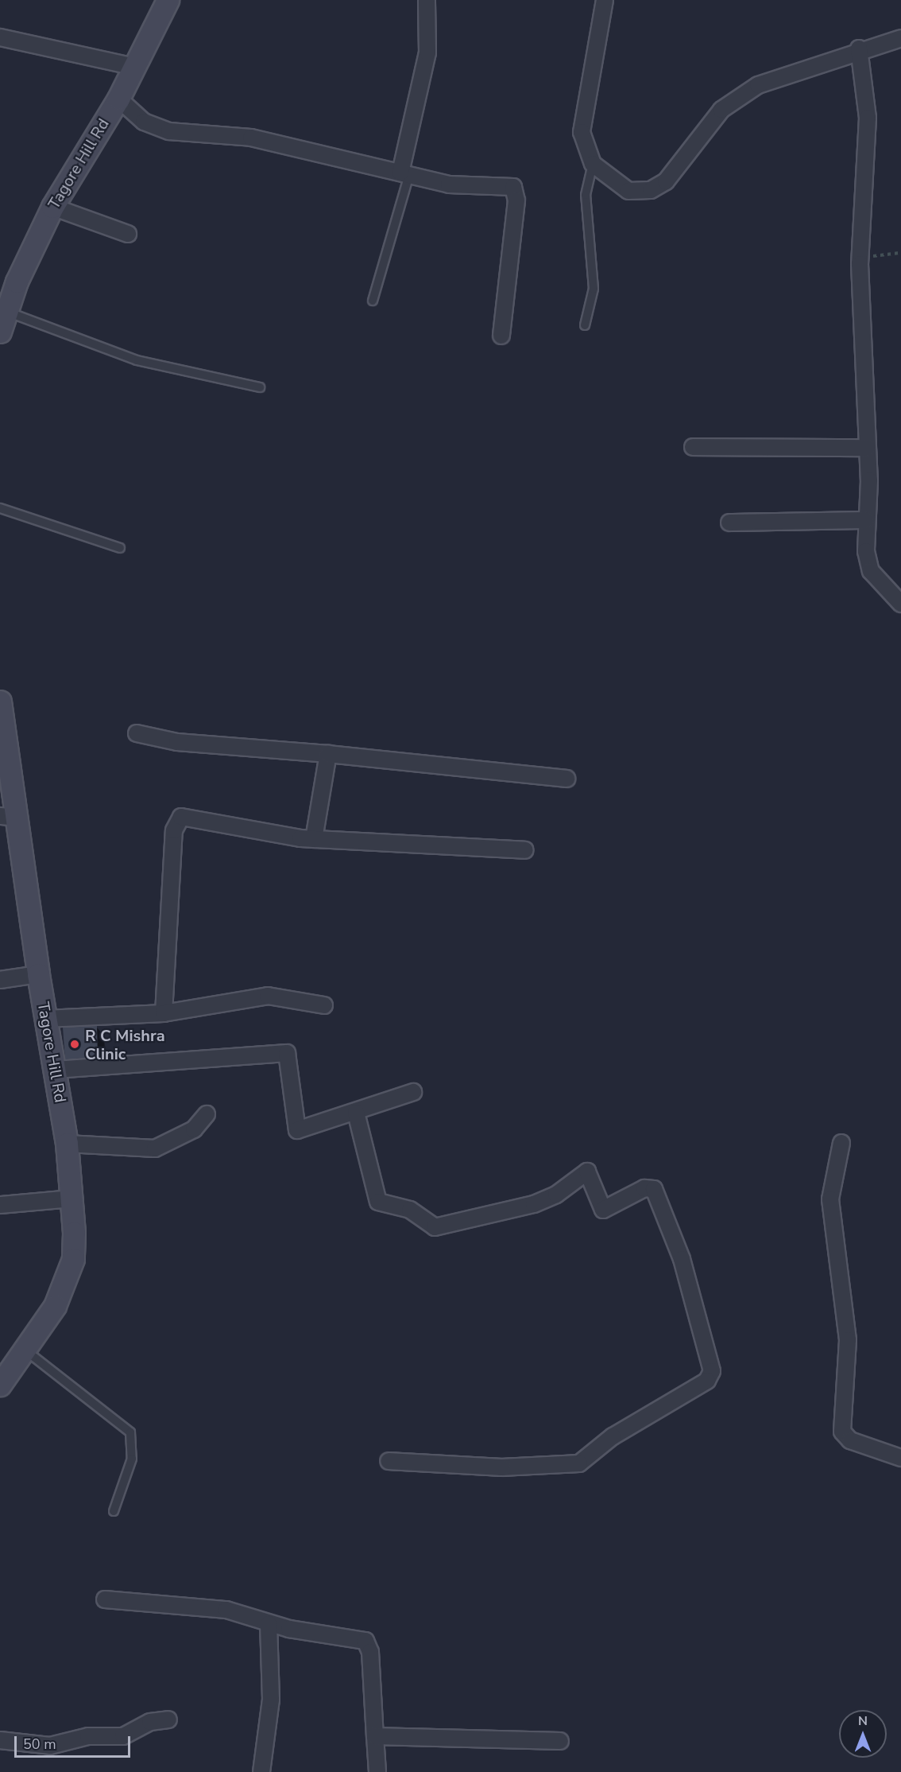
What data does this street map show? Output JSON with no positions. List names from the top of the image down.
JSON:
{
  "streets": {
    "main road": ["Tagore Hill Rd"]
  },
  "places": ["R C Mishra Clinic"],
  "scale_bar": "50 m",
  "north": "top"
}
